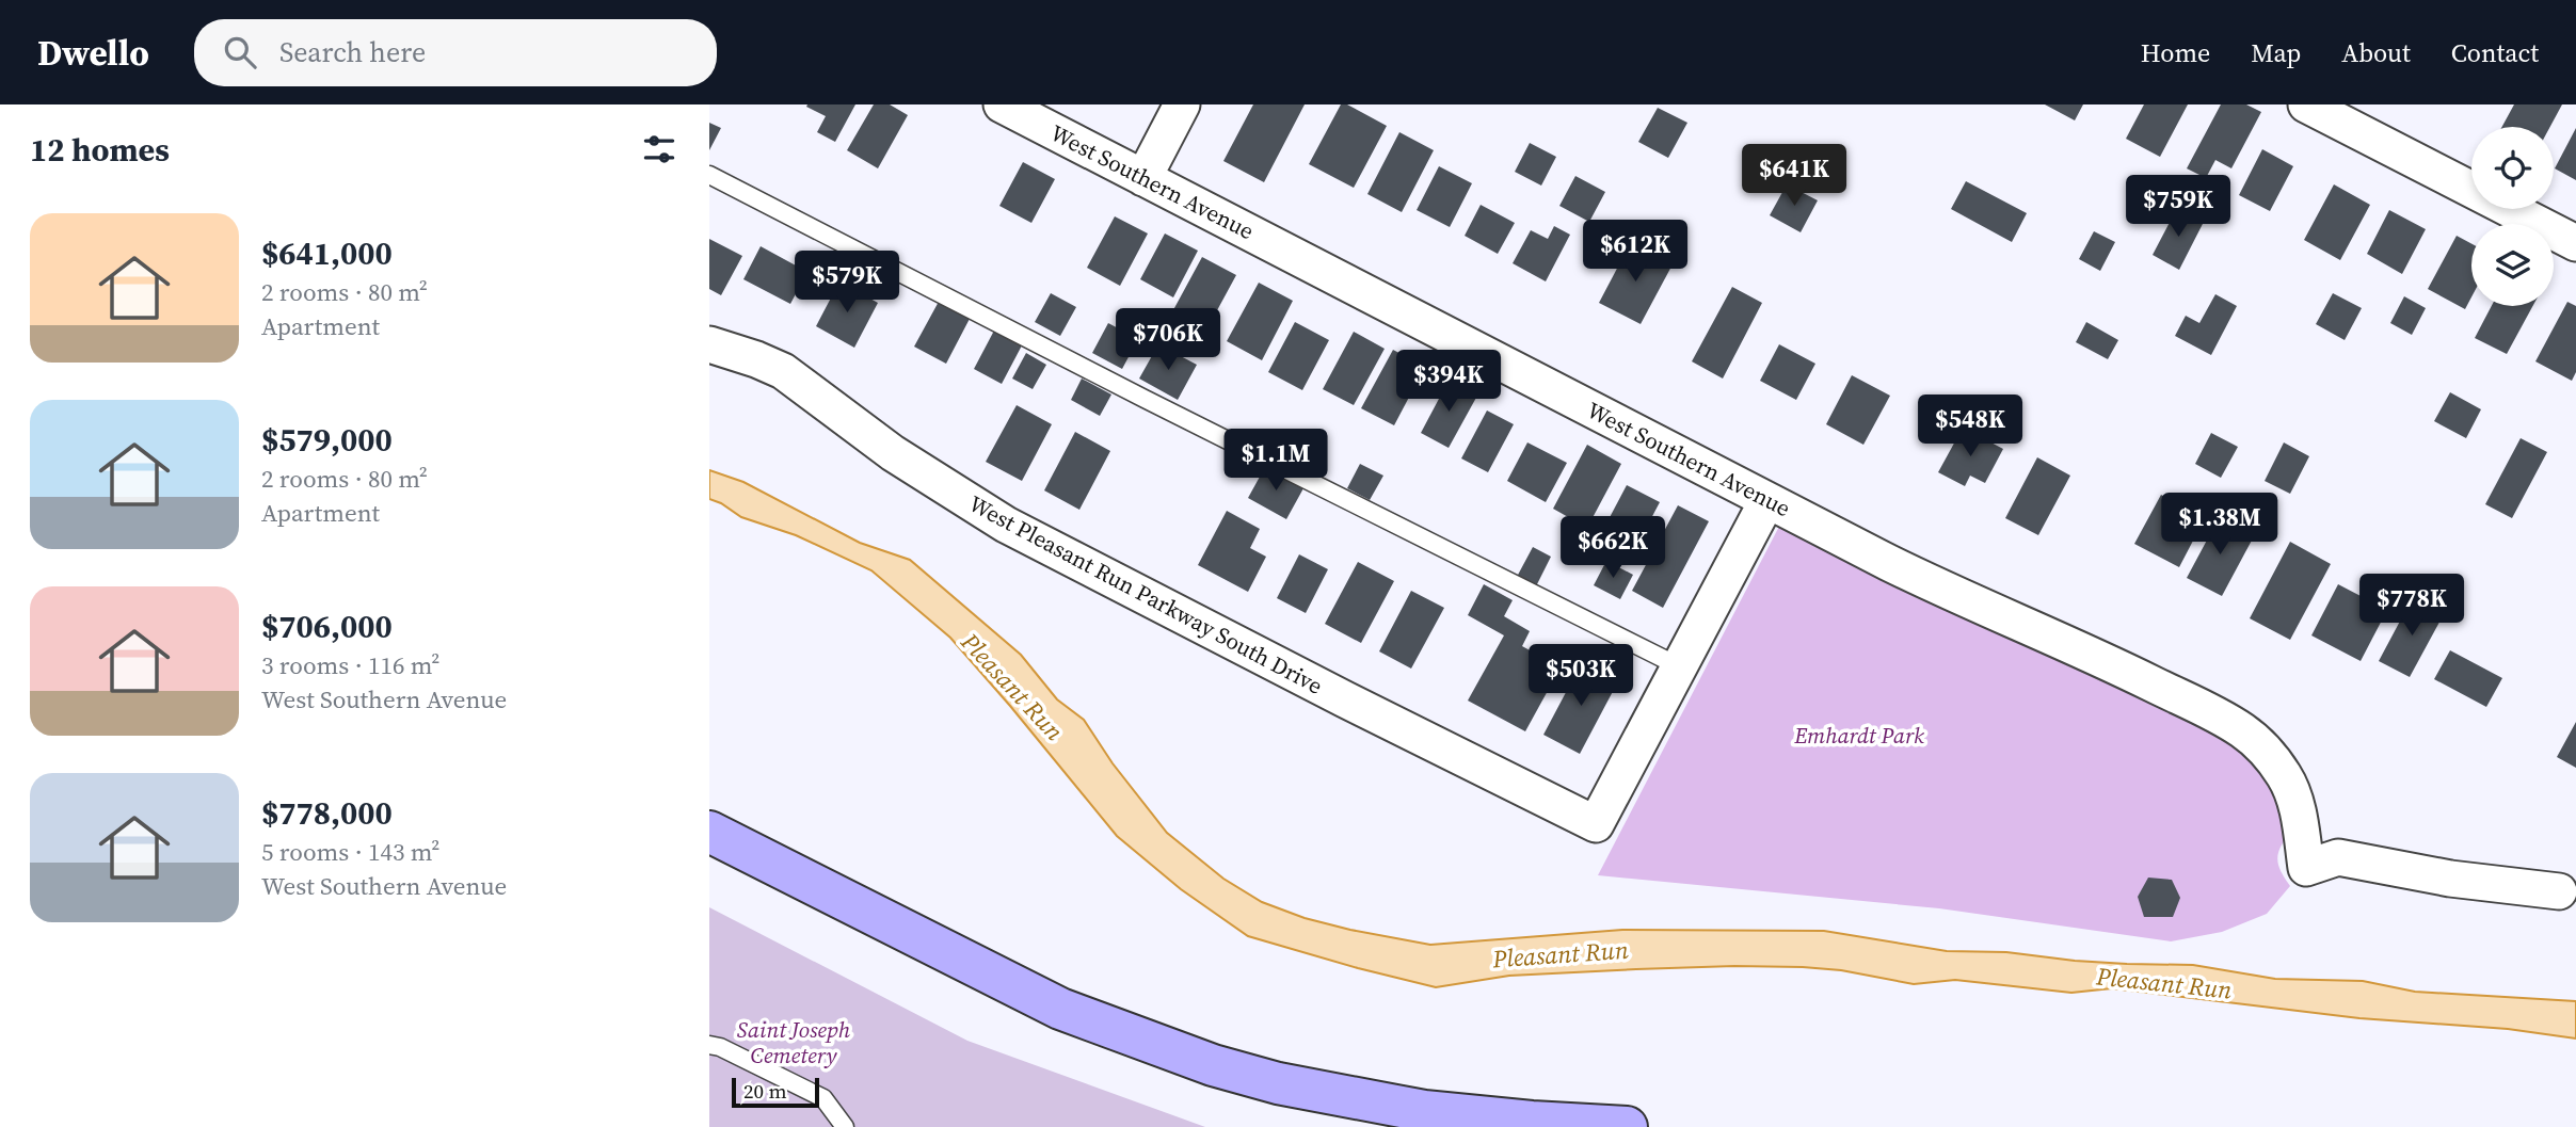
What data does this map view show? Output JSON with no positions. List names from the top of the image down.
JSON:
{
  "streets": {
    "street": ["West Southern Avenue", "West Pleasant Run Parkway South Drive"]
  },
  "water": ["Pleasant Run"],
  "parks": ["Emhardt Park", "Saint Joseph Cemetery"],
  "scale_bar": "20 m",
  "page": {
    "header": "Dwello",
    "search": "Search here",
    "nav": [
      "Home",
      "Map",
      "About",
      "Contact"
    ],
    "heading": "12 homes",
    "price": [
      "$641K",
      "$759K",
      "$612K",
      "$579K",
      "$706K",
      "$394K",
      "$548K",
      "$1.1M",
      "$1.38M",
      "$662K",
      "$778K",
      "$503K"
    ],
    "list": [
      {
        "name": "$641,000",
        "note": "2 rooms · 80 m² · Apartment"
      },
      {
        "name": "$579,000",
        "note": "2 rooms · 80 m² · Apartment"
      },
      {
        "name": "$706,000",
        "note": "3 rooms · 116 m² · West Southern Avenue"
      },
      {
        "name": "$778,000",
        "note": "5 rooms · 143 m² · West Southern Avenue"
      }
    ],
    "scale": "20 m"
  }
}
